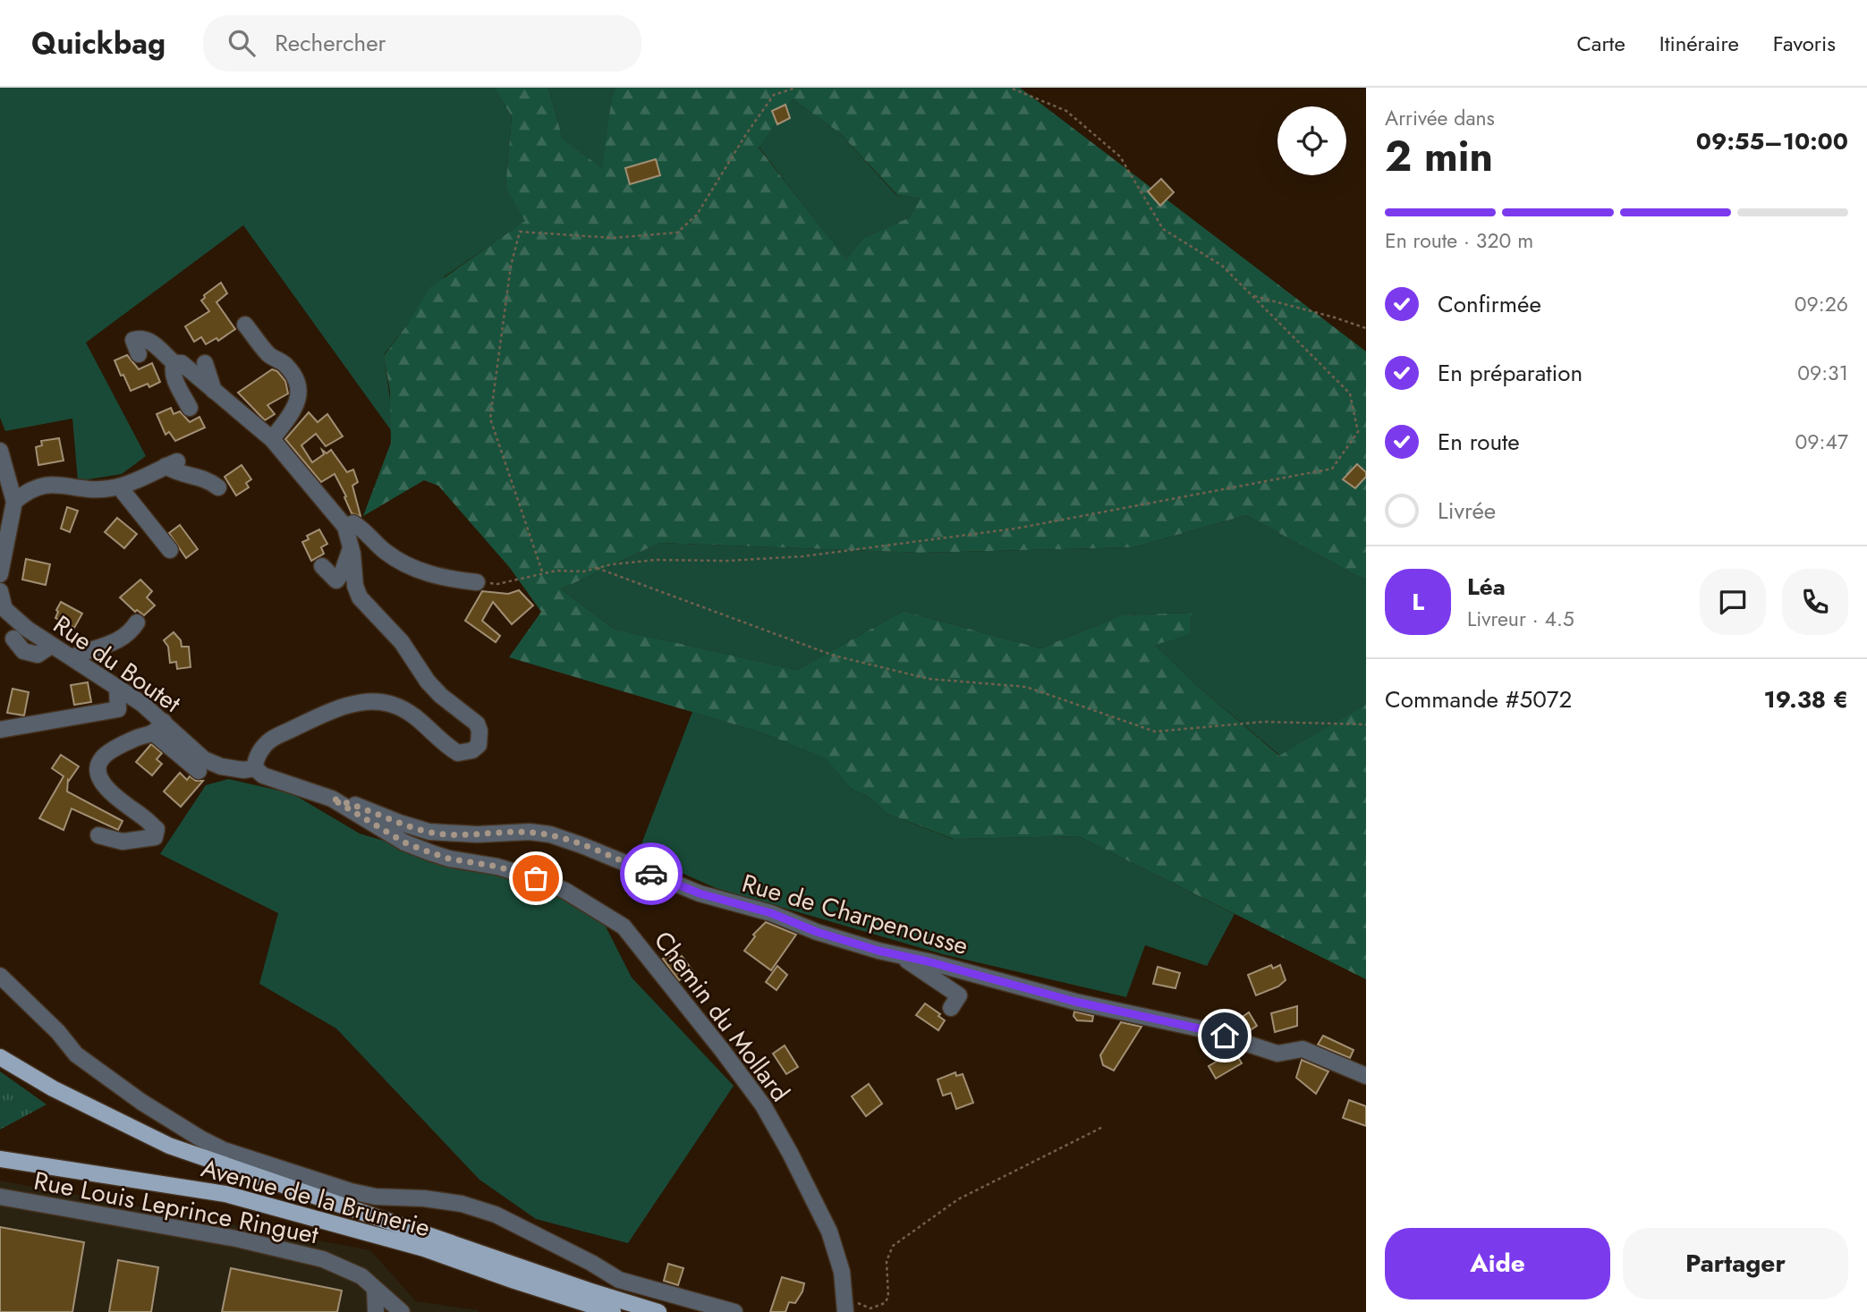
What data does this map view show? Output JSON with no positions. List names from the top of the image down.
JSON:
{
  "streets": {
    "main road": ["Avenue de la Brunerie"],
    "street": [
      "Rue du Boutet",
      "Rue de Charpenousse",
      "Chemin du Mollard",
      "Rue Louis Leprince Ringuet"
    ]
  },
  "crossings": [
    ["Rue du Boutet", "Chemin du Mollard"],
    ["Rue de Charpenousse", "Chemin du Mollard"]
  ],
  "page": {
    "header": "Quickbag",
    "search": "Rechercher",
    "nav": ["Carte", "Itinéraire", "Favoris"],
    "heading": ["2 min", "Arrivée dans", "09:55–10:00"],
    "panel": [
      "Léa",
      "Livreur · 4.5",
      "Commande #5072",
      "19.38 €"
    ],
    "bar": "En route · 320 m",
    "list": [
      ["Confirmée", "09:26"],
      ["En préparation", "09:31"],
      ["En route", "09:47"],
      "Livrée"
    ],
    "round": "L",
    "buttons": ["Aide", "Partager"]
  }
}
